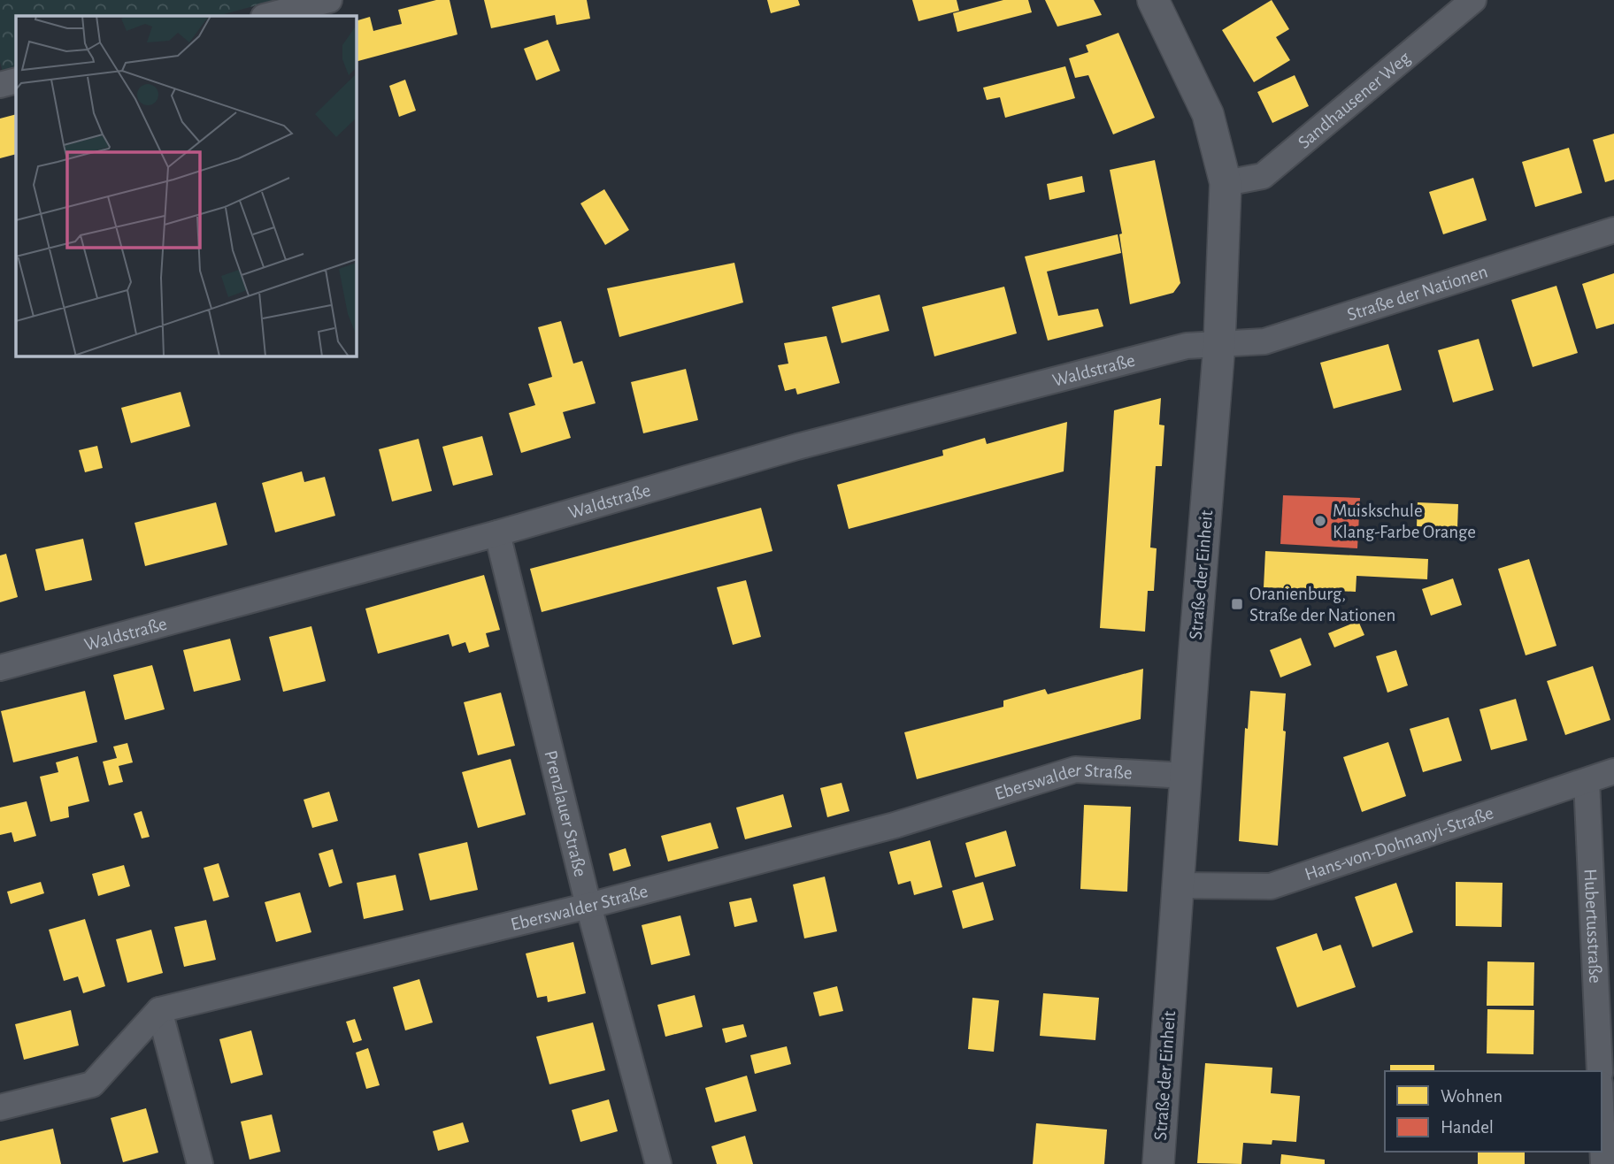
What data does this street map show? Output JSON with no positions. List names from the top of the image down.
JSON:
{
  "streets": {
    "street": [
      "Sandhausener Weg",
      "Straße der Nationen",
      "Waldstraße",
      "Straße der Einheit",
      "Eberswalder Straße",
      "Prenzlauer Straße",
      "Hans-von-Dohnanyi-Straße",
      "Hubertusstraße"
    ]
  },
  "crossings": [
    ["Sandhausener Weg", "Straße der Einheit"],
    ["Straße der Nationen", "Waldstraße"],
    ["Straße der Nationen", "Straße der Einheit"],
    ["Waldstraße", "Straße der Einheit"],
    ["Waldstraße", "Prenzlauer Straße"],
    ["Straße der Einheit", "Eberswalder Straße"],
    ["Straße der Einheit", "Hans-von-Dohnanyi-Straße"],
    ["Eberswalder Straße", "Prenzlauer Straße"],
    ["Hans-von-Dohnanyi-Straße", "Hubertusstraße"]
  ],
  "places": {
    "other": ["Muiskschule Klang-Farbe Orange"],
    "transit": ["Oranienburg, Straße der Nationen"]
  },
  "legend": ["Wohnen", "Handel"]
}
